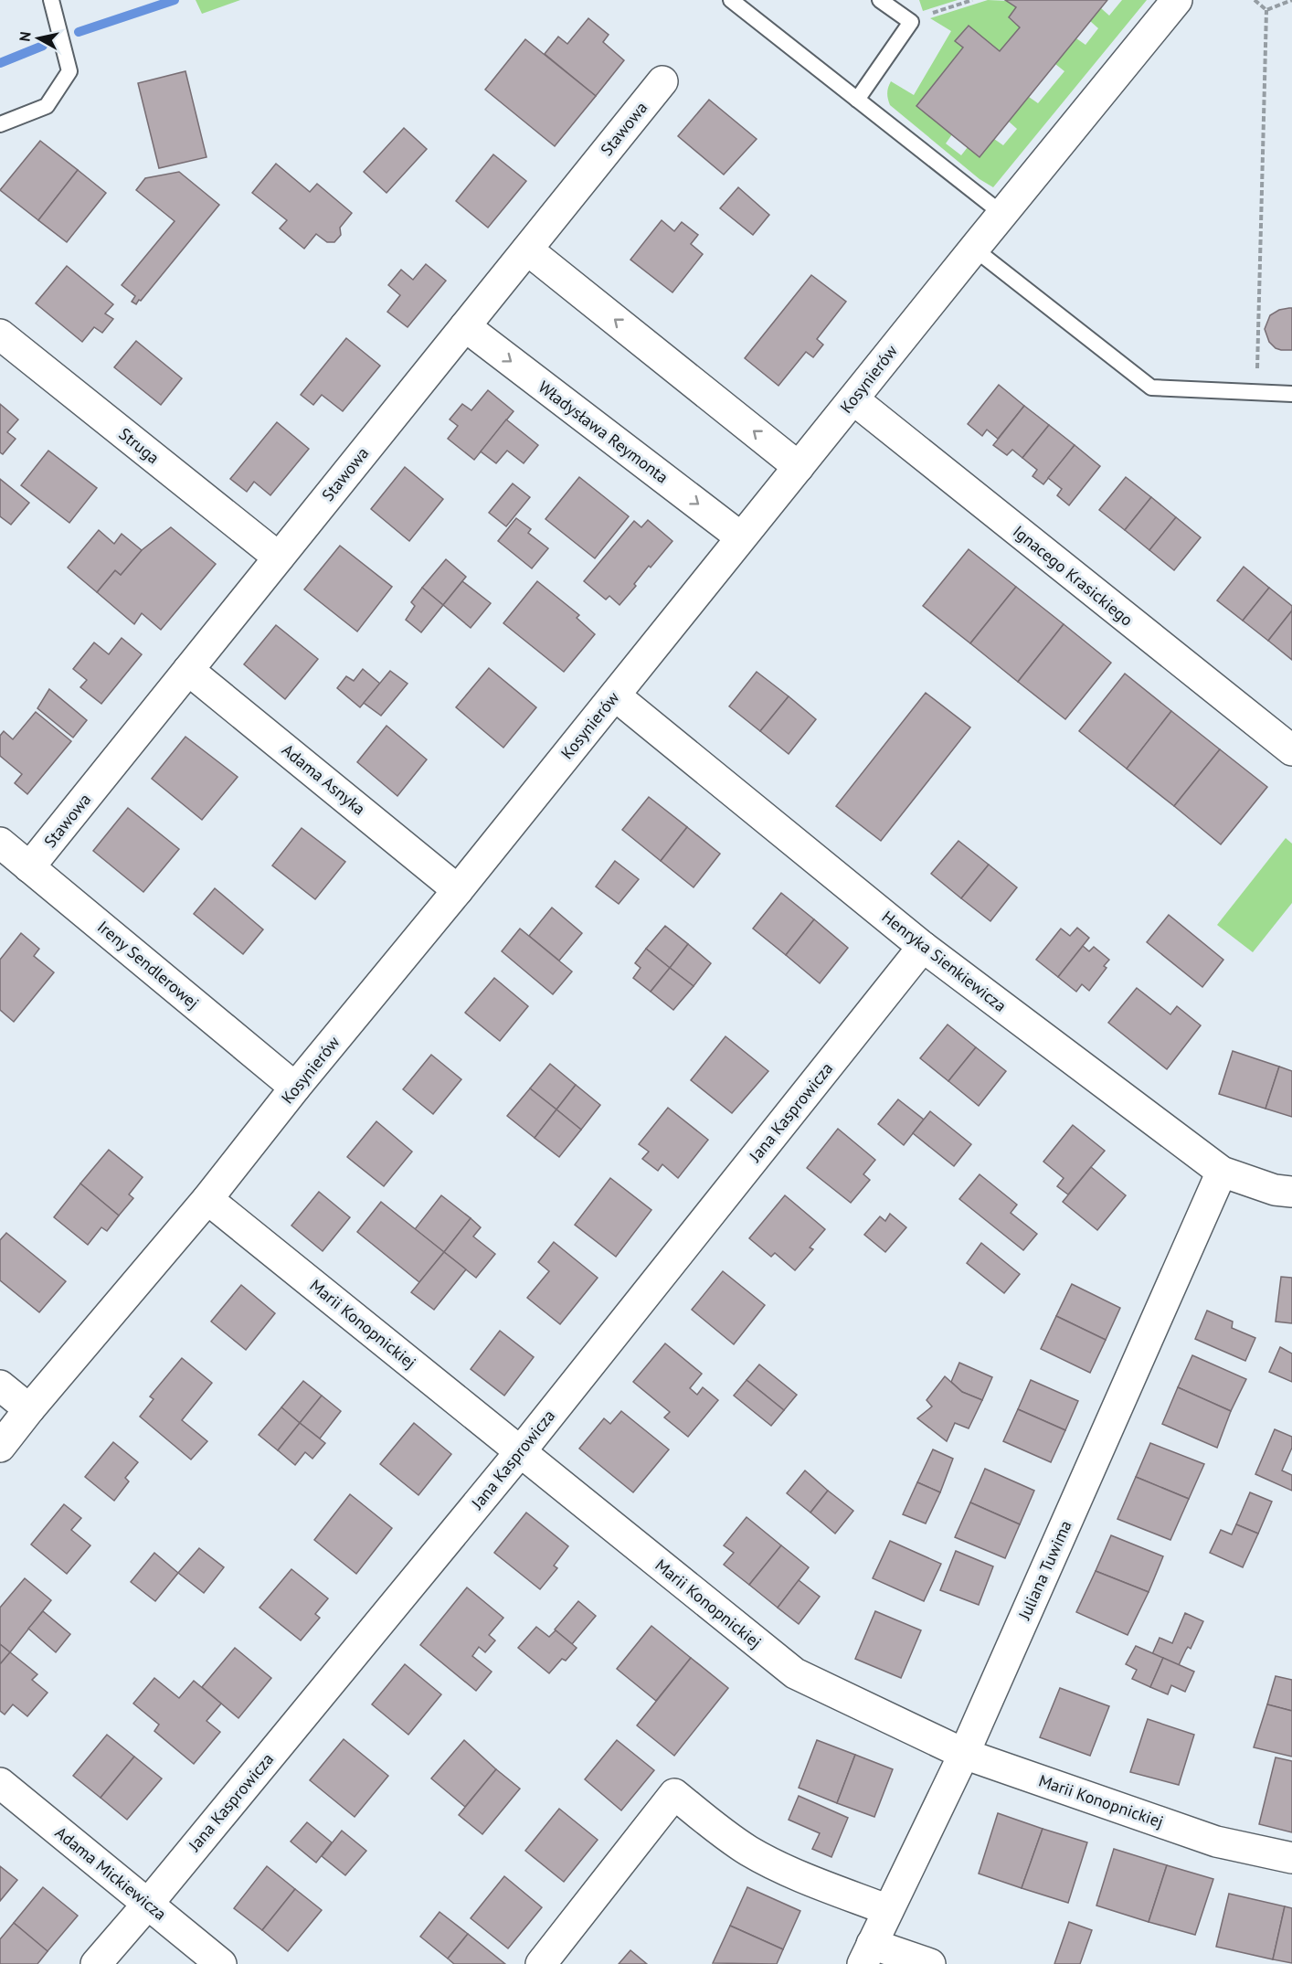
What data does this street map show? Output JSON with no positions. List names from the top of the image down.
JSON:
{
  "streets": {
    "street": [
      "Stawowa",
      "Kosynierów",
      "Władysława Reymonta",
      "Struga",
      "Ignacego Krasickiego",
      "Adama Asnyka",
      "Henryka Sienkiewicza",
      "Ireny Sendlerowej",
      "Jana Kasprowicza",
      "Marii Konopnickiej",
      "Juliana Tuwima",
      "Adama Mickiewicza"
    ]
  },
  "crossings": [
    ["Stawowa", "Władysława Reymonta"],
    ["Stawowa", "Struga"],
    ["Stawowa", "Adama Asnyka"],
    ["Stawowa", "Ireny Sendlerowej"],
    ["Kosynierów", "Władysława Reymonta"],
    ["Kosynierów", "Ignacego Krasickiego"],
    ["Kosynierów", "Adama Asnyka"],
    ["Kosynierów", "Henryka Sienkiewicza"],
    ["Kosynierów", "Ireny Sendlerowej"],
    ["Kosynierów", "Marii Konopnickiej"],
    ["Henryka Sienkiewicza", "Jana Kasprowicza"],
    ["Henryka Sienkiewicza", "Juliana Tuwima"],
    ["Jana Kasprowicza", "Marii Konopnickiej"],
    ["Jana Kasprowicza", "Adama Mickiewicza"],
    ["Marii Konopnickiej", "Juliana Tuwima"]
  ],
  "north": "left"
}
